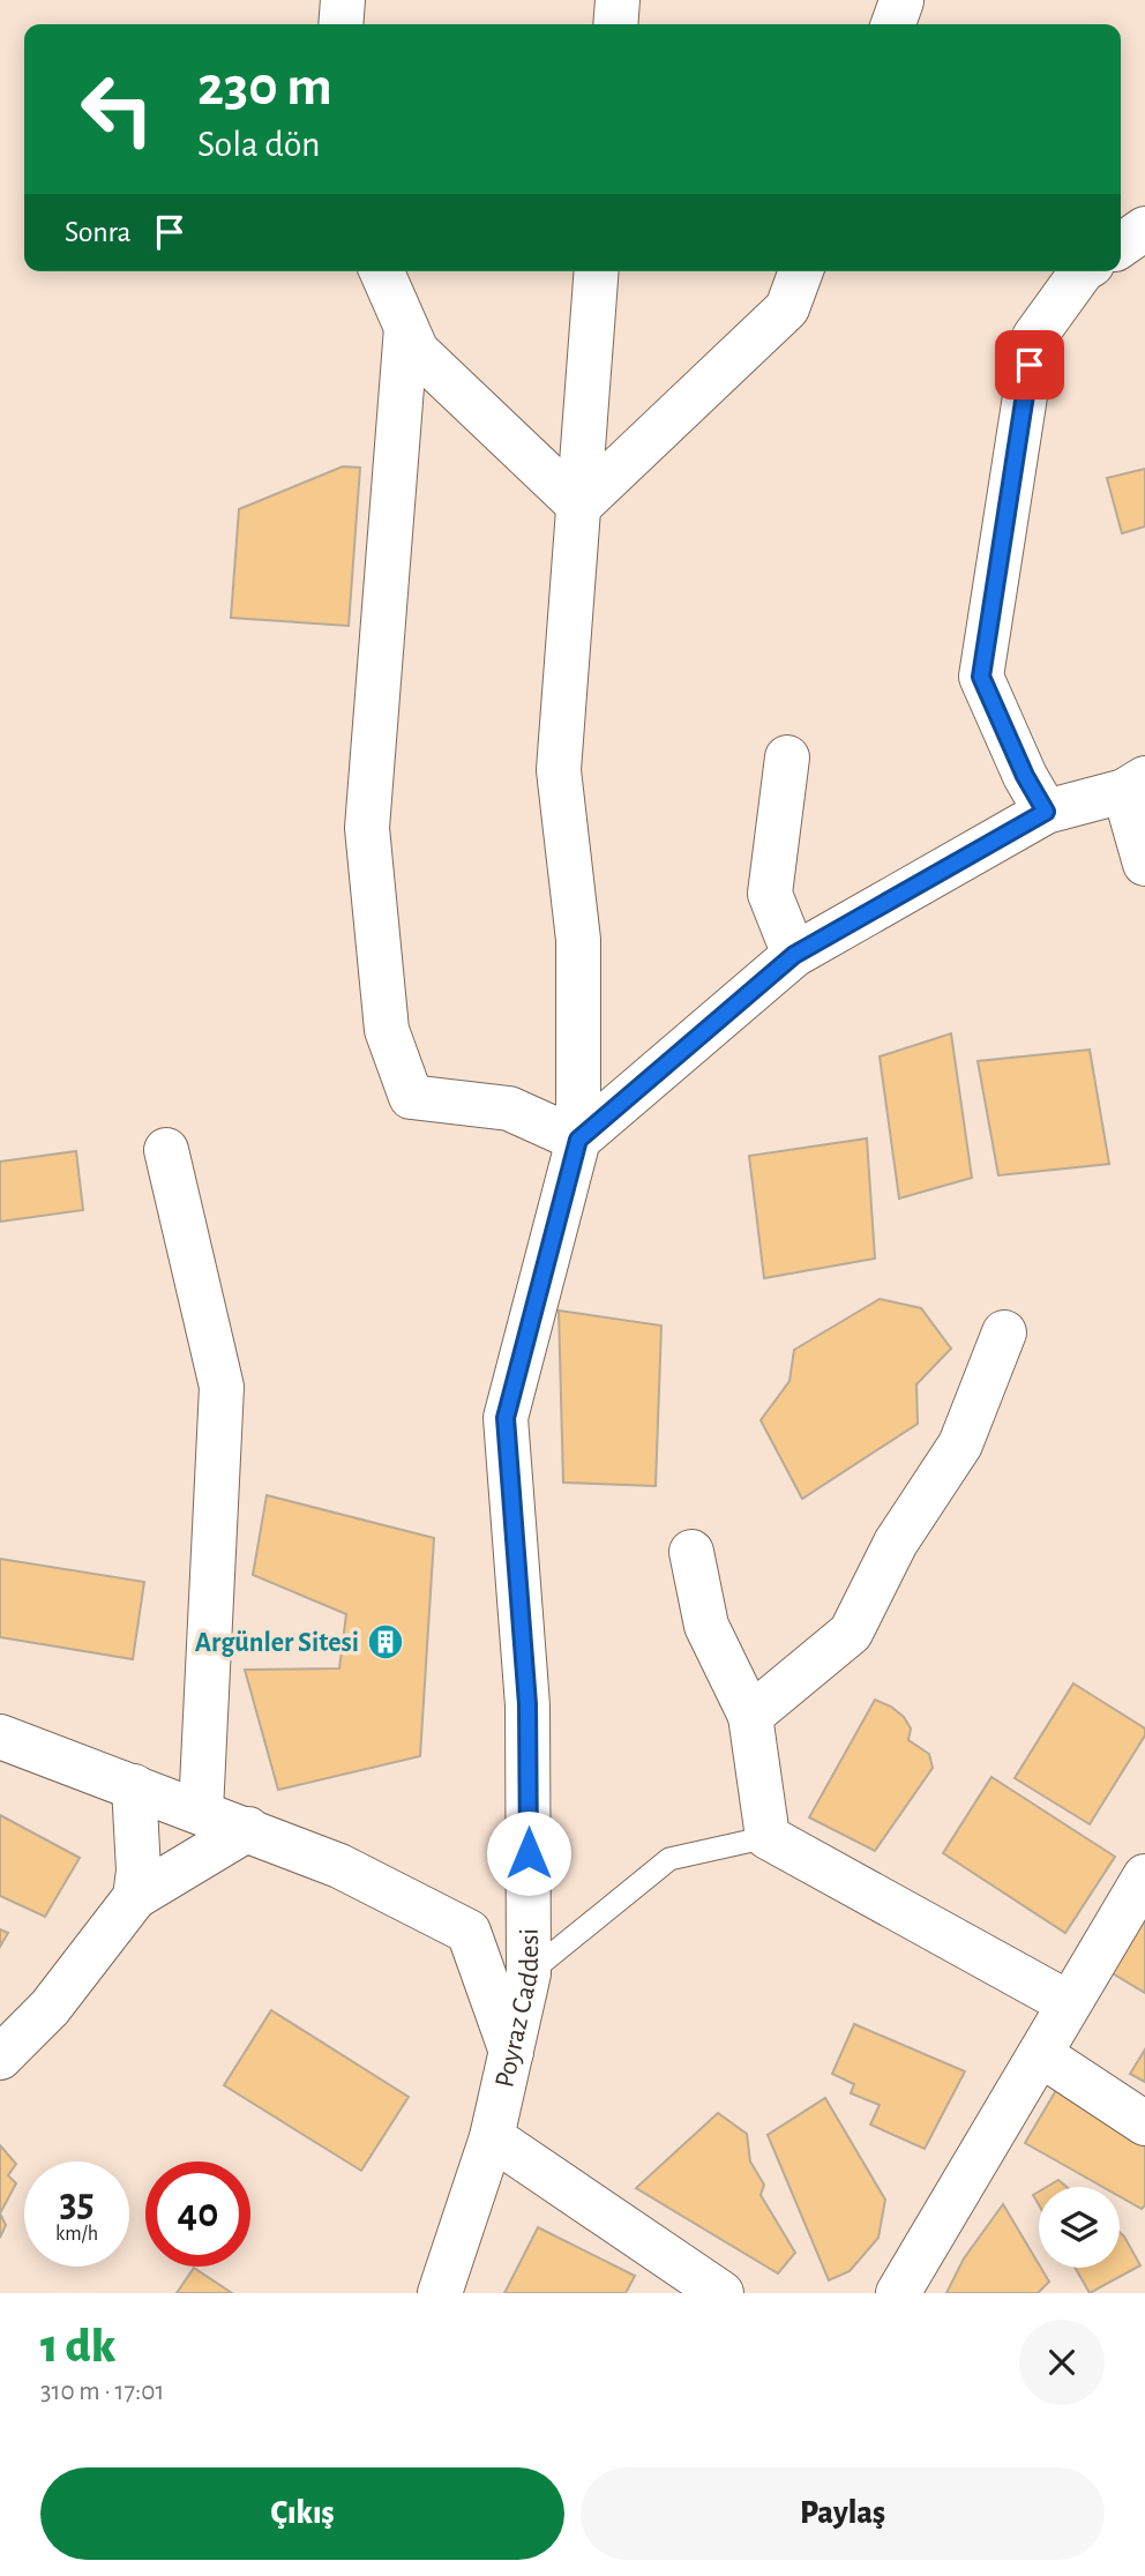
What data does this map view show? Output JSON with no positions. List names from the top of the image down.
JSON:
{
  "streets": {
    "street": ["Poyraz Caddesi"]
  },
  "places": {
    "building": ["Argünler Sitesi"]
  },
  "page": {
    "turn": ["230 m", "Sola dön"],
    "then": "Sonra",
    "speed": "35 km/h",
    "limit": "40",
    "heading": ["1 dk", "310 m · 17:01"],
    "buttons": ["Çıkış", "Paylaş"]
  }
}
